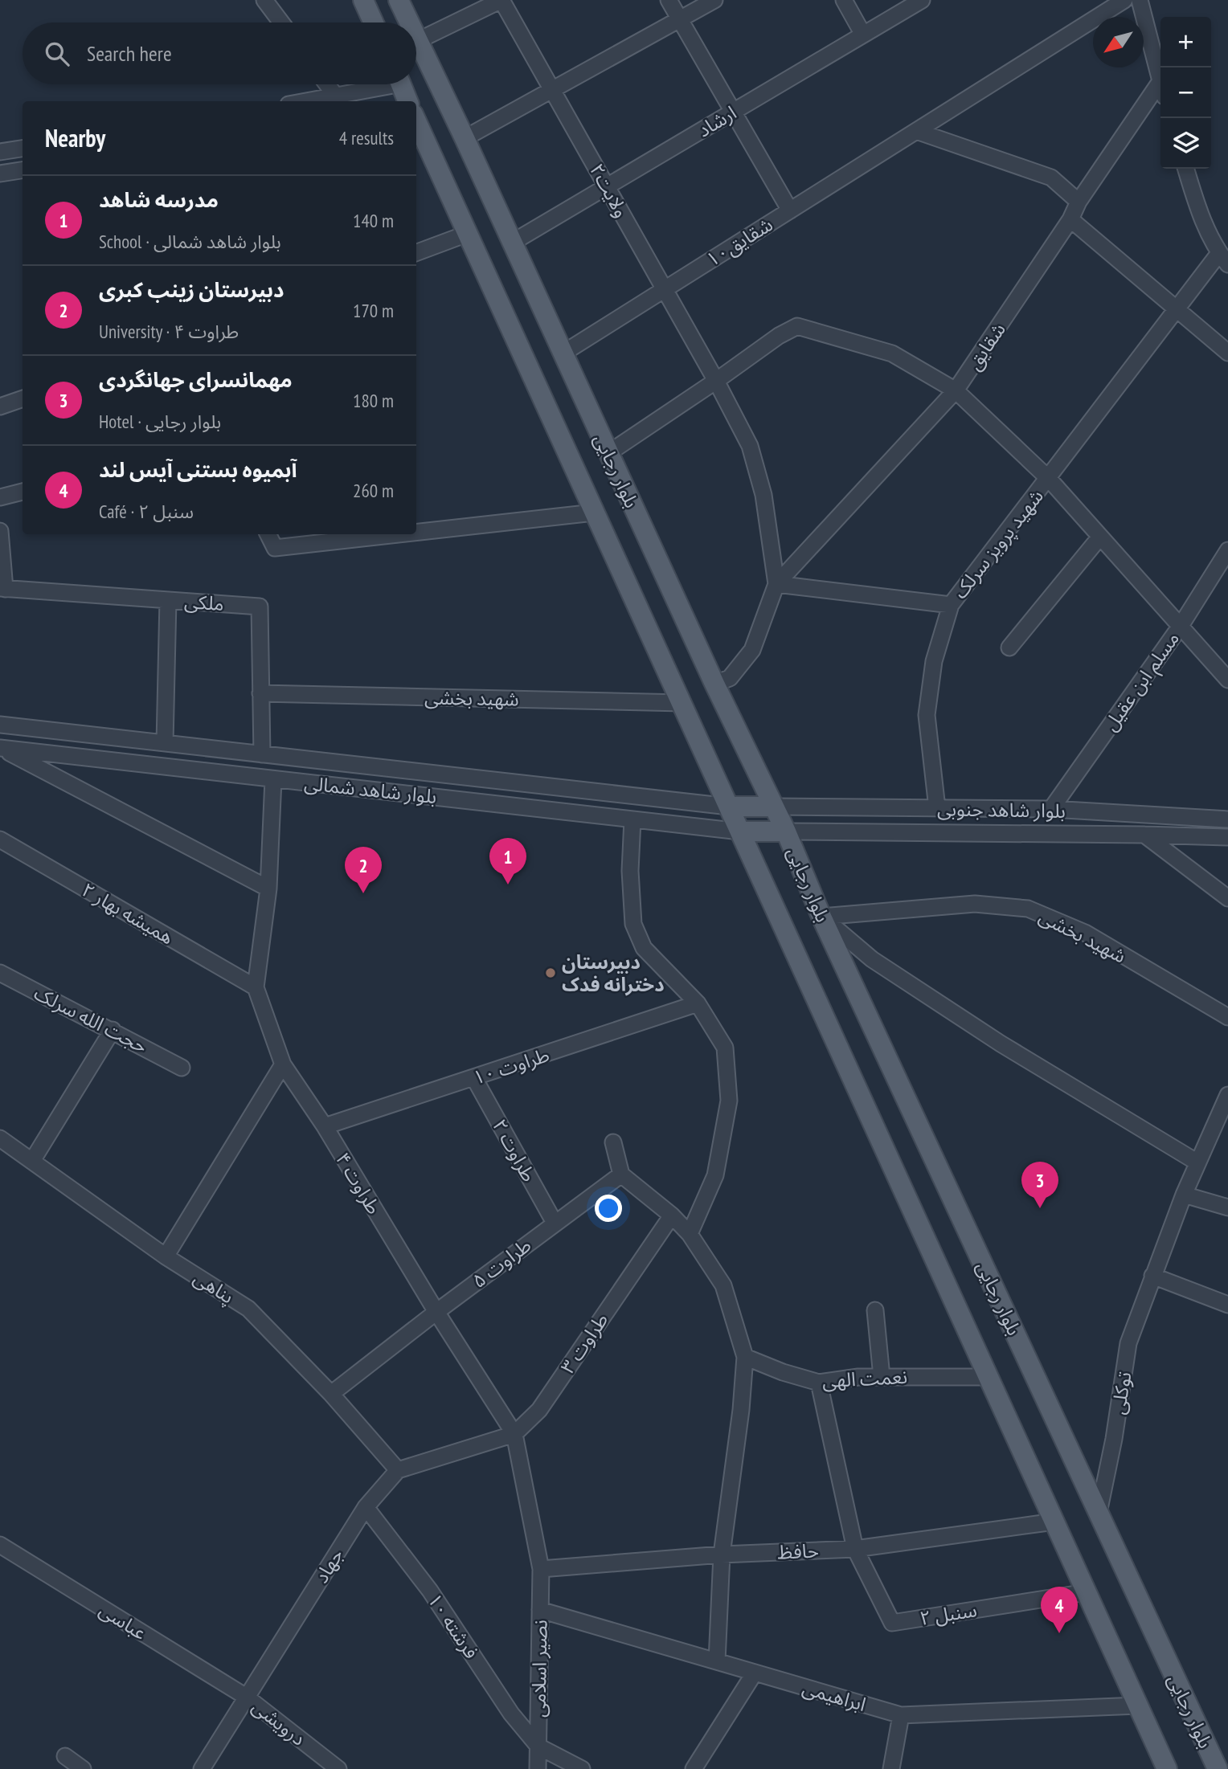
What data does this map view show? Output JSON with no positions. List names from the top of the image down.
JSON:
{
  "streets": {
    "main road": ["بلوار رجایی"],
    "street": [
      "ارشاد",
      "ولایت۲",
      "شقایق۱۰",
      "شقایق",
      "شهید پرویز سرلک",
      "ملکی",
      "مسلم ابن عقیل",
      "شهید بخشی",
      "بلوار شاهد شمالی",
      "بلوار شاهد جنوبی",
      "همیشه بهار ۲",
      "حجت الله سرلک",
      "طراوت ۱۰",
      "طراوت ۲",
      "طراوت ۴",
      "طراوت ۵",
      "پناهی",
      "طراوت ۳",
      "نعمت الهی",
      "توکلی",
      "حافظ",
      "جهاد",
      "سنبل ۲",
      "عباسی",
      "فرشته ۱۰",
      "نصیر اسلامی",
      "ابراهیمی",
      "درویشی"
    ]
  },
  "crossings": [
    ["ارشاد", "ولایت۲"],
    ["ارشاد", "بلوار رجایی"],
    ["ولایت۲", "شقایق۱۰"],
    ["ولایت۲", "شقایق"],
    ["شقایق۱۰", "بلوار رجایی"],
    ["بلوار رجایی", "شهید بخشی"],
    ["بلوار رجایی", "بلوار شاهد شمالی"],
    ["بلوار رجایی", "بلوار شاهد جنوبی"],
    ["بلوار رجایی", "نعمت الهی"],
    ["بلوار رجایی", "توکلی"],
    ["بلوار رجایی", "حافظ"],
    ["بلوار رجایی", "سنبل ۲"],
    ["بلوار رجایی", "ابراهیمی"],
    ["شهید پرویز سرلک", "بلوار شاهد جنوبی"],
    ["ملکی", "شهید بخشی"],
    ["ملکی", "بلوار شاهد شمالی"],
    ["مسلم ابن عقیل", "بلوار شاهد جنوبی"],
    ["بلوار شاهد شمالی", "طراوت ۴"],
    ["همیشه بهار ۲", "طراوت ۴"],
    ["طراوت ۱۰", "طراوت ۲"],
    ["طراوت ۱۰", "طراوت ۴"],
    ["طراوت ۲", "طراوت ۵"],
    ["طراوت ۴", "طراوت ۵"],
    ["طراوت ۴", "طراوت ۳"],
    ["طراوت ۴", "حافظ"],
    ["طراوت ۴", "نصیر اسلامی"],
    ["طراوت ۵", "پناهی"],
    ["پناهی", "جهاد"],
    ["حافظ", "سنبل ۲"],
    ["حافظ", "نصیر اسلامی"],
    ["جهاد", "عباسی"],
    ["جهاد", "فرشته ۱۰"],
    ["جهاد", "درویشی"],
    ["عباسی", "درویشی"],
    ["فرشته ۱۰", "نصیر اسلامی"],
    ["نصیر اسلامی", "ابراهیمی"]
  ],
  "places": ["دبیرستان دخترانه فدک"],
  "north": "bottom left",
  "page": {
    "map_buttons": ["+", "−"],
    "search": "Search here",
    "heading": ["Nearby", "4 results"],
    "list": [
      {
        "mark": "1",
        "name": "مدرسه شاهد",
        "note": "School · بلوار شاهد شمالی",
        "value": "140 m"
      },
      {
        "mark": "2",
        "name": "دبیرستان زینب کبری",
        "note": "University · طراوت ۴",
        "value": "170 m"
      },
      {
        "mark": "3",
        "name": "مهمانسرای جهانگردی",
        "note": "Hotel · بلوار رجایی",
        "value": "180 m"
      },
      {
        "mark": "4",
        "name": "آبمیوه بستنی آیس لند",
        "note": "Café · سنبل ۲",
        "value": "260 m"
      }
    ],
    "pins": [
      "1",
      "2",
      "3",
      "4"
    ]
  }
}
